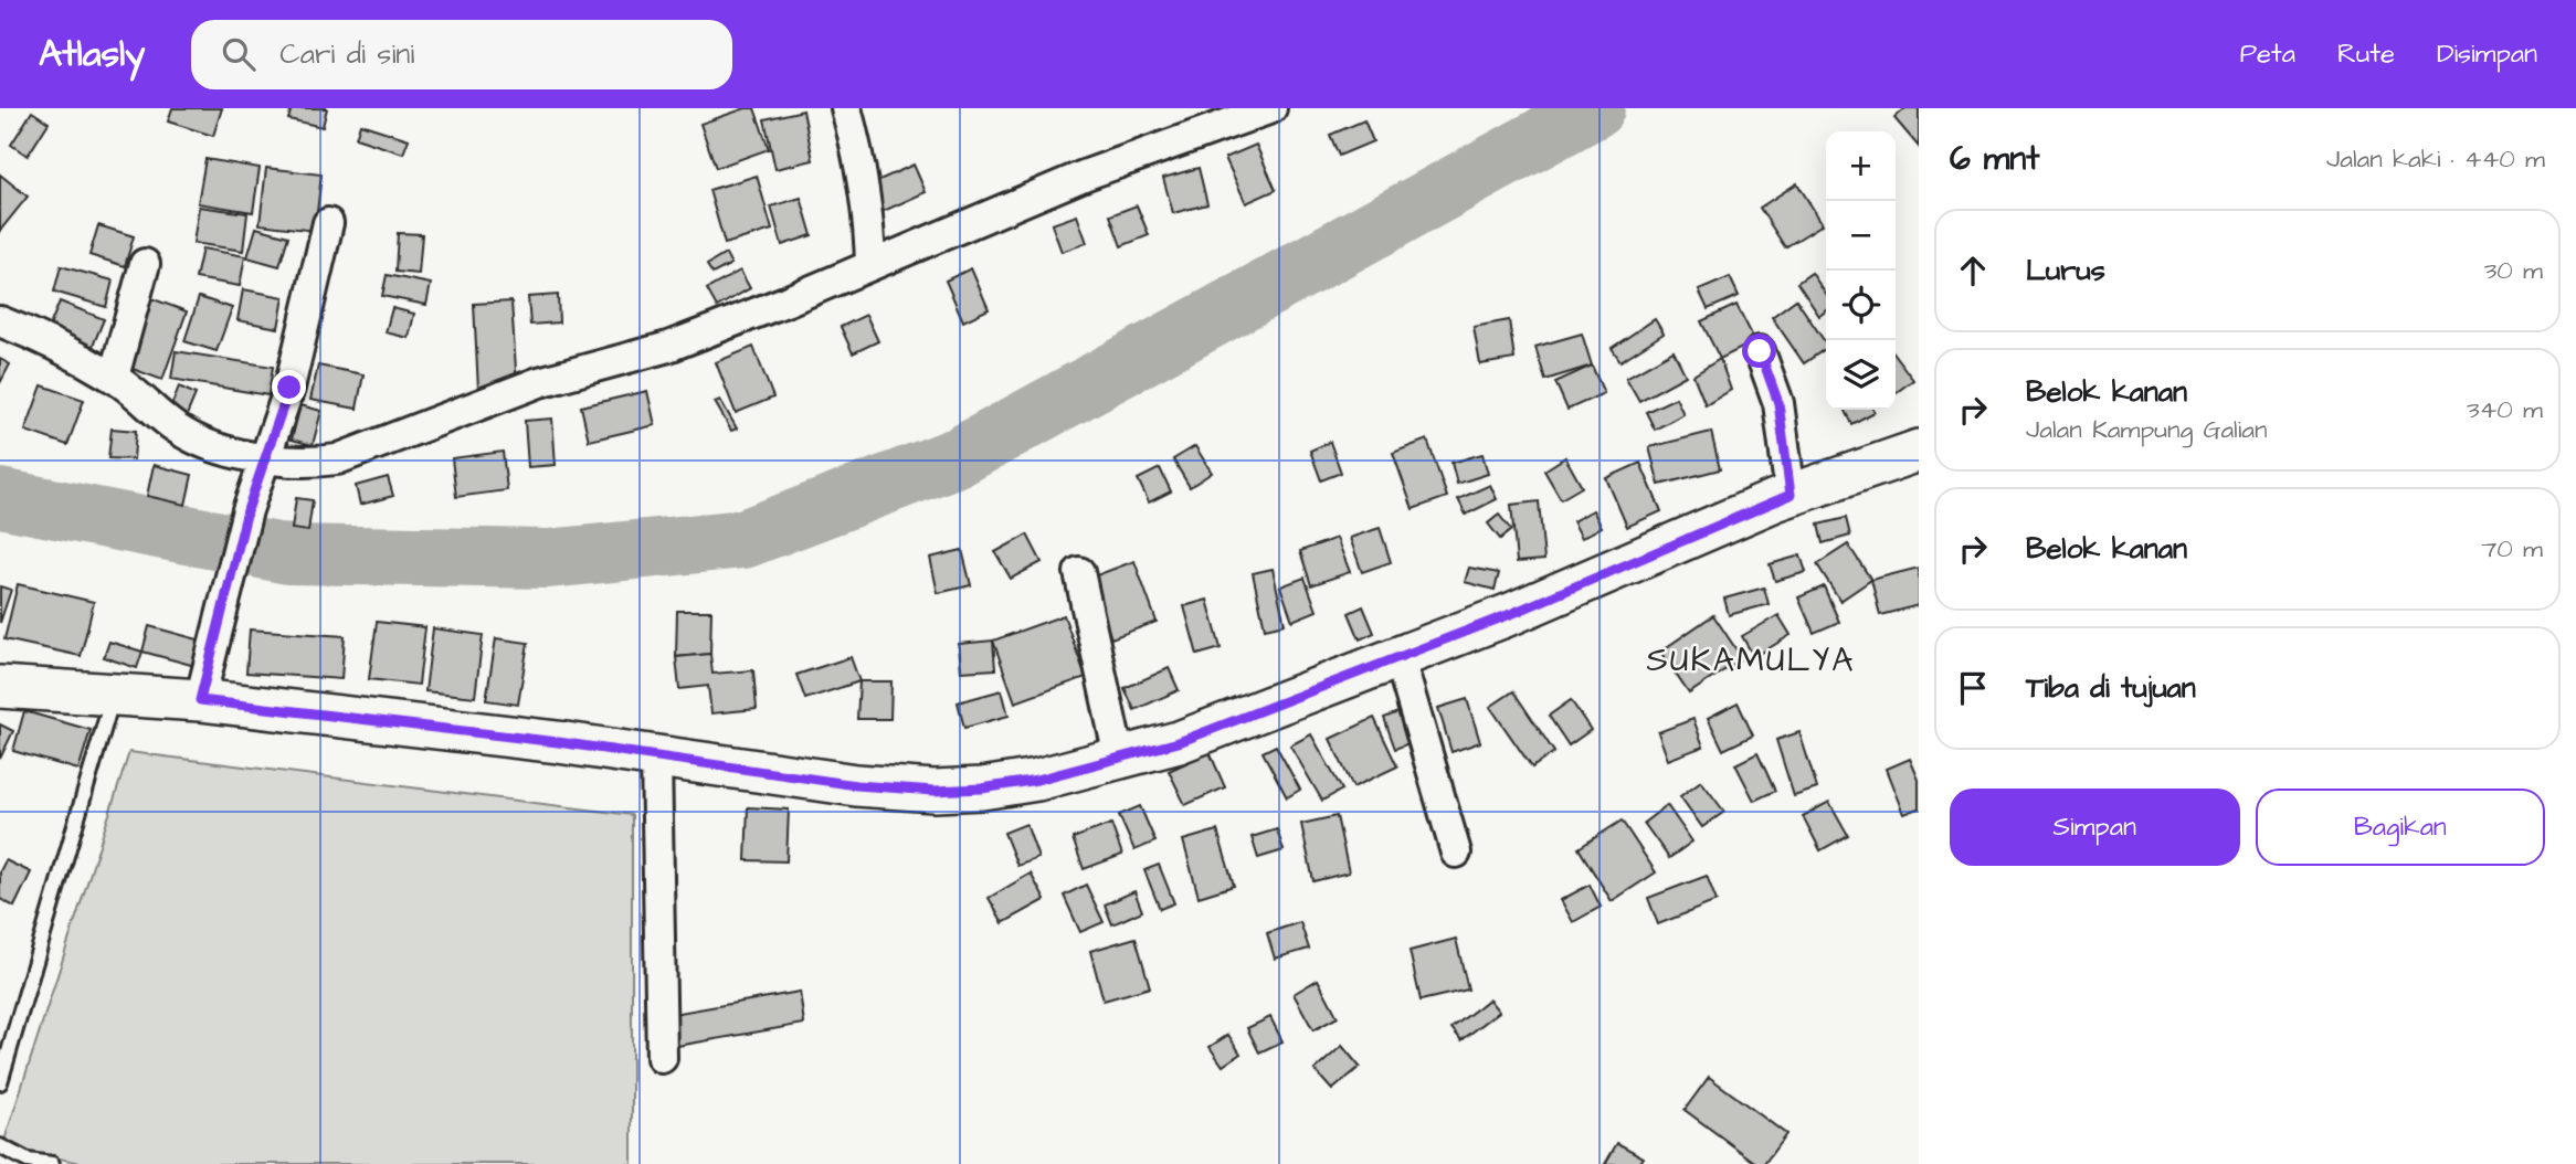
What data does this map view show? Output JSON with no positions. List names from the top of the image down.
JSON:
{
  "districts": ["SUKAMULYA"],
  "page": {
    "header": "Atlasly",
    "search": "Cari di sini",
    "nav": ["Peta", "Rute", "Disimpan"],
    "heading": ["6 mnt", "Jalan kaki · 440 m"],
    "map_buttons": ["+", "−"],
    "list": [
      ["Lurus", "30 m"],
      ["Belok kanan", "Jalan Kampung Galian", "340 m"],
      ["Belok kanan", "70 m"],
      "Tiba di tujuan"
    ],
    "buttons": ["Simpan", "Bagikan"]
  }
}
